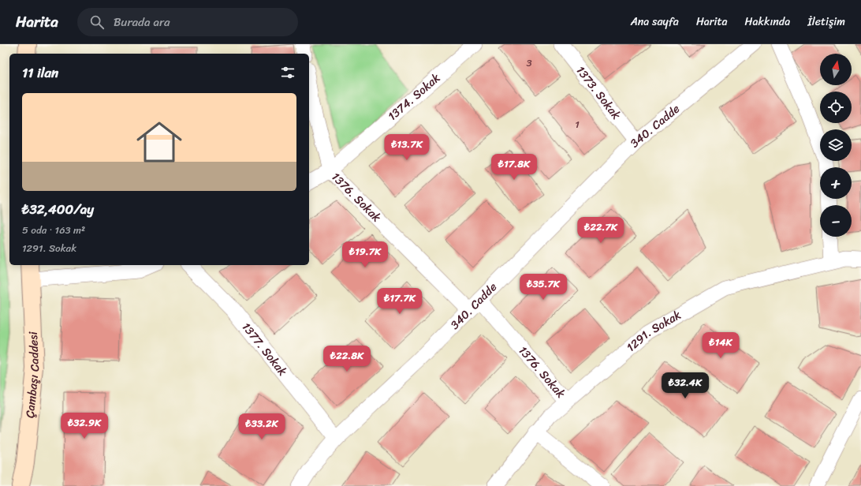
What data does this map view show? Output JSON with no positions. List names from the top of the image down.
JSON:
{
  "streets": {
    "main road": ["Çambaşı Caddesi"],
    "street": [
      "1373. Sokak",
      "1374. Sokak",
      "340. Cadde",
      "1376. Sokak",
      "1291. Sokak",
      "1377. Sokak"
    ]
  },
  "crossings": [
    ["1373. Sokak", "340. Cadde"],
    ["1374. Sokak", "1376. Sokak"],
    ["340. Cadde", "1376. Sokak"],
    ["340. Cadde", "1377. Sokak"],
    ["1376. Sokak", "1291. Sokak"]
  ],
  "house_numbers": ["3", "1"],
  "north": "top",
  "page": {
    "header": "Harita",
    "search": "Burada ara",
    "nav": [
      "Ana sayfa",
      "Harita",
      "Hakkında",
      "İletişim"
    ],
    "map_buttons": ["+", "−"],
    "heading": "11 ilan",
    "list": [
      {
        "name": "₺32,400/ay",
        "note": "5 oda · 163 m² · 1291. Sokak"
      }
    ],
    "price": [
      "₺13.7K",
      "₺17.8K",
      "₺22.7K",
      "₺19.7K",
      "₺35.7K",
      "₺17.7K",
      "₺14K",
      "₺22.8K",
      "₺32.4K",
      "₺32.9K",
      "₺33.2K"
    ]
  }
}
